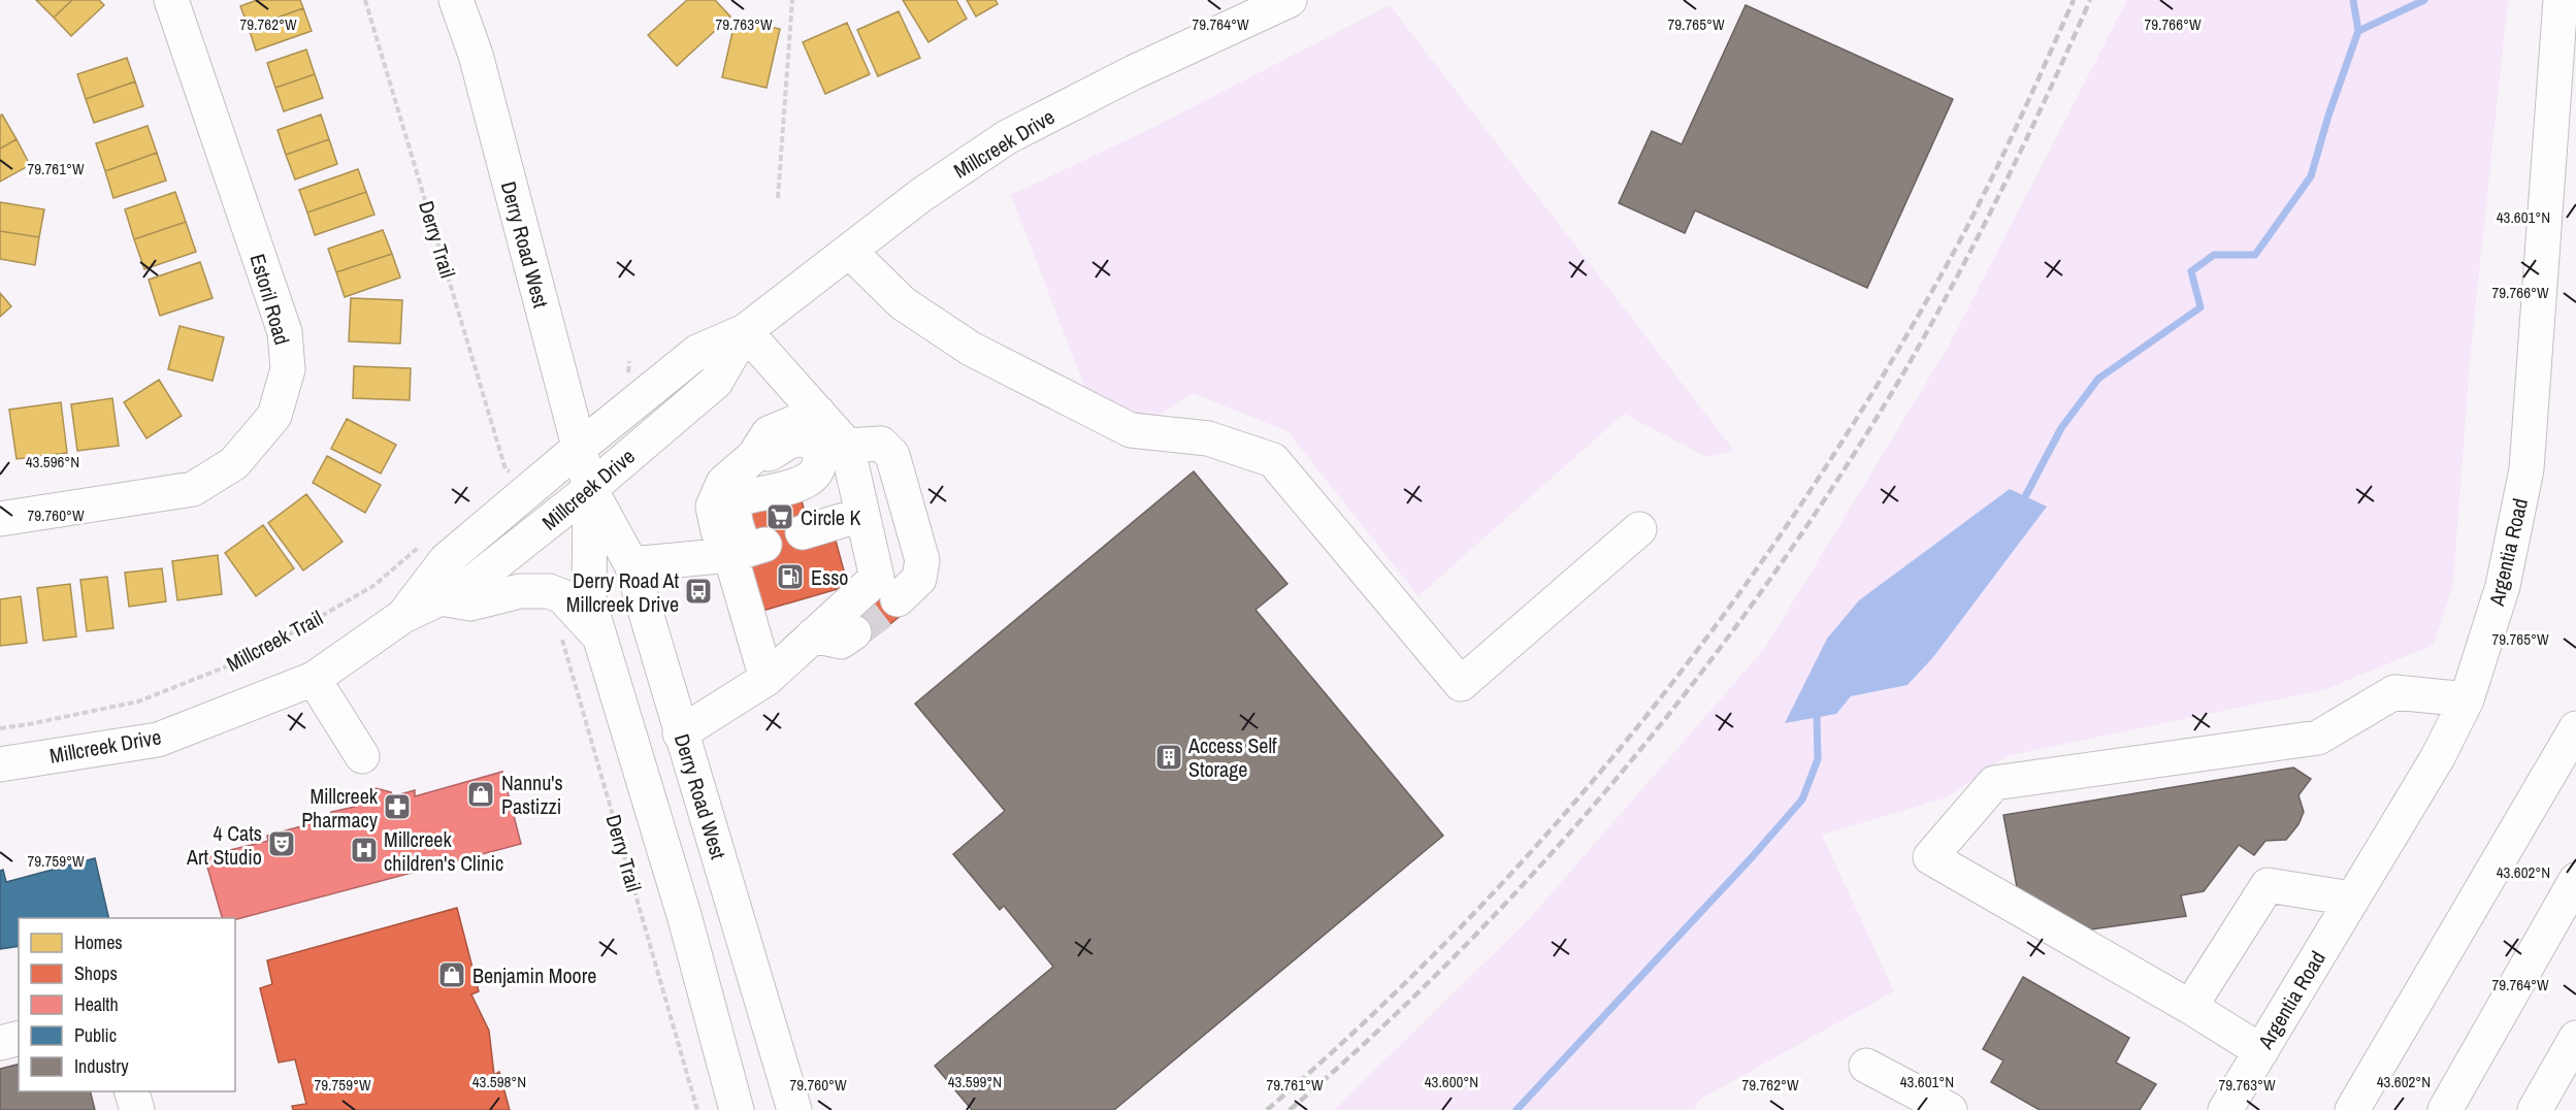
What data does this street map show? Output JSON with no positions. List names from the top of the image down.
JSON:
{
  "streets": {
    "main road": [
      "Millcreek Drive",
      "Derry Road West",
      "Estoril Road",
      "Argentia Road"
    ],
    "path": ["Derry Trail", "Millcreek Trail"]
  },
  "crossings": [
    ["Millcreek Drive", "Derry Road West"]
  ],
  "places": {
    "supermarket": ["Circle K"],
    "fuel station": ["Esso"],
    "bus stop": ["Derry Road At Millcreek Drive"],
    "building": ["Access Self Storage"],
    "shop": ["Nannu's Pastizzi", "Benjamin Moore"],
    "pharmacy": ["Millcreek Pharmacy"],
    "theatre": ["4 Cats Art Studio"],
    "hospital": ["Millcreek children's Clinic"]
  },
  "legend": [
    "Homes",
    "Shops",
    "Health",
    "Public",
    "Industry"
  ],
  "coordinates": [
    "79.762°W",
    "79.763°W",
    "79.764°W",
    "79.765°W",
    "79.766°W",
    "79.761°W",
    "43.601°N",
    "43.596°N",
    "79.760°W",
    "79.759°W",
    "43.602°N",
    "43.598°N",
    "43.599°N",
    "43.600°N"
  ]
}
